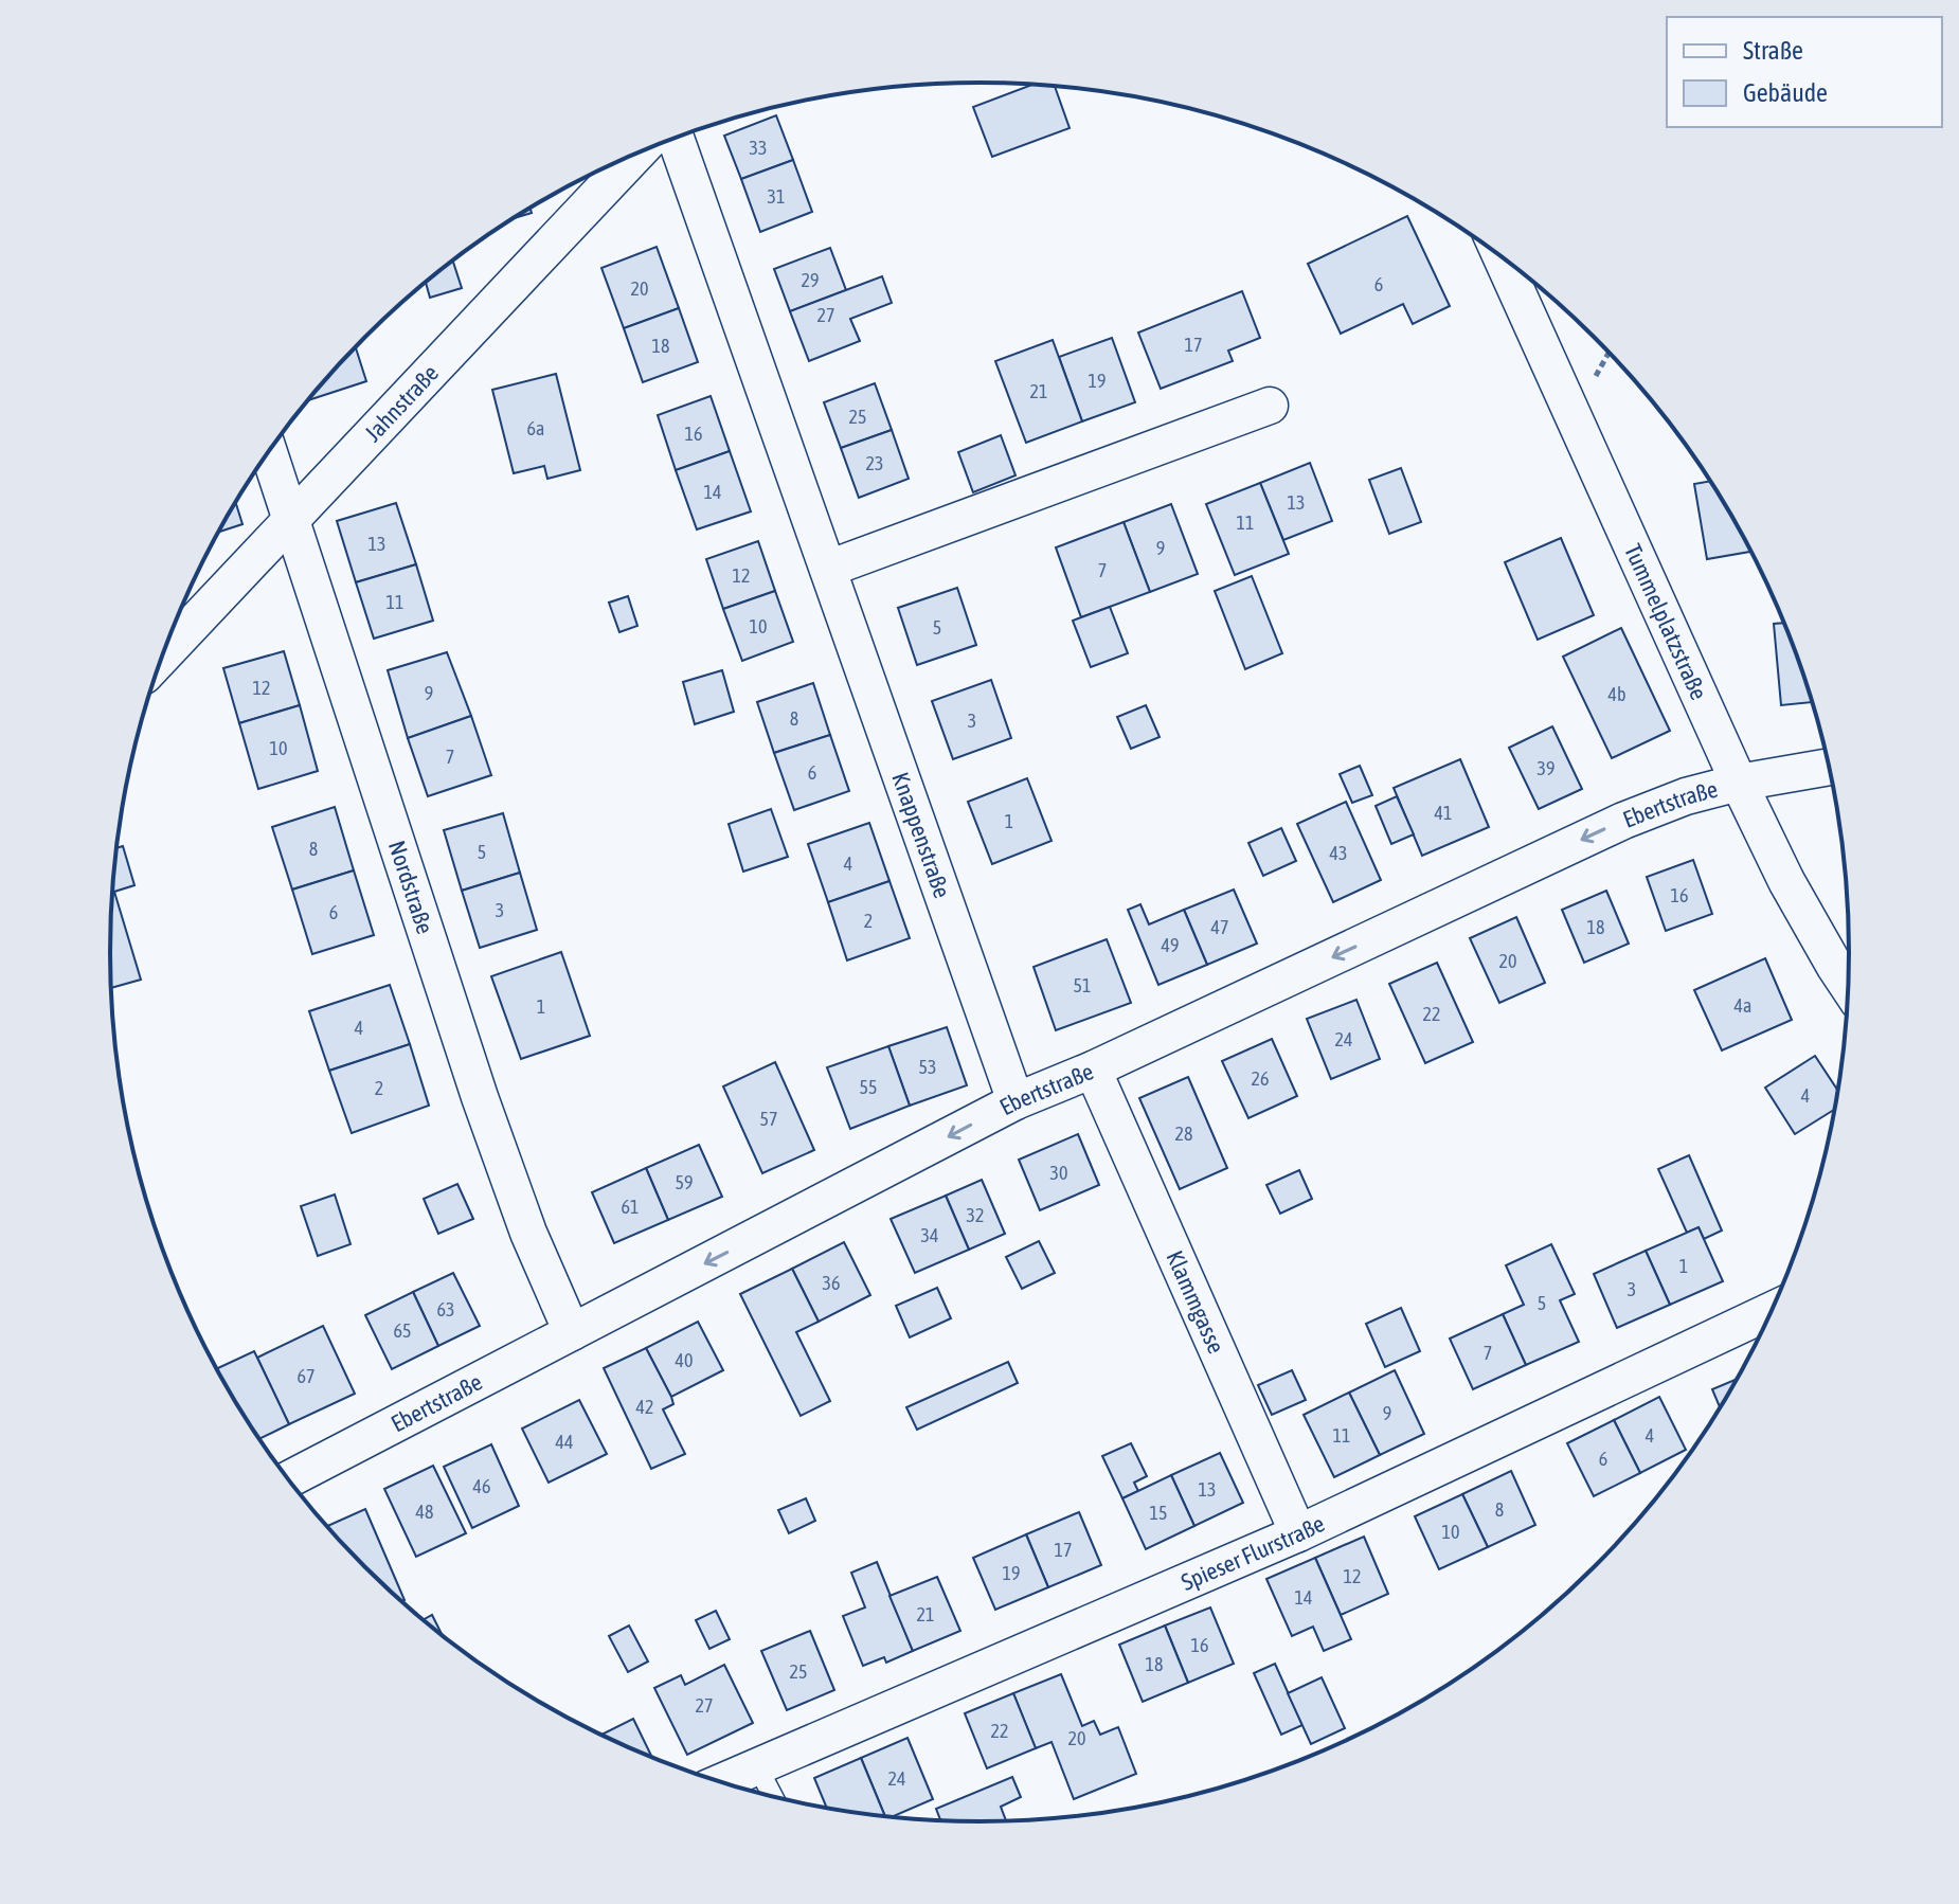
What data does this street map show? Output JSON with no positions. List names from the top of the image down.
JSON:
{
  "streets": {
    "street": [
      "Jahnstraße",
      "Tummelplatzstraße",
      "Ebertstraße",
      "Knappenstraße",
      "Nordstraße",
      "Klammgasse",
      "Spieser Flurstraße"
    ]
  },
  "crossings": [
    ["Jahnstraße", "Nordstraße"],
    ["Tummelplatzstraße", "Ebertstraße"],
    ["Ebertstraße", "Knappenstraße"],
    ["Ebertstraße", "Nordstraße"],
    ["Ebertstraße", "Klammgasse"],
    ["Klammgasse", "Spieser Flurstraße"]
  ],
  "one_way": ["Ebertstraße"],
  "house_numbers": [
    "33",
    "31",
    "29",
    "6",
    "20",
    "27",
    "17",
    "18",
    "19",
    "21",
    "25",
    "6a",
    "16",
    "23",
    "14",
    "13",
    "11",
    "13",
    "9",
    "7",
    "12",
    "11",
    "10",
    "5",
    "12",
    "9",
    "4b",
    "8",
    "3",
    "10",
    "7",
    "39",
    "6",
    "41",
    "1",
    "8",
    "5",
    "43",
    "4",
    "16",
    "3",
    "6",
    "2",
    "47",
    "18",
    "49",
    "20",
    "51",
    "4a",
    "1",
    "22",
    "4",
    "24",
    "53",
    "26",
    "55",
    "2",
    "4",
    "57",
    "28",
    "30",
    "59",
    "61",
    "32",
    "34",
    "1",
    "36",
    "3",
    "5",
    "63",
    "65",
    "7",
    "40",
    "67",
    "42",
    "9",
    "11",
    "4",
    "44",
    "6",
    "46",
    "13",
    "8",
    "48",
    "15",
    "10",
    "17",
    "19",
    "12",
    "14",
    "21",
    "16",
    "18",
    "25",
    "27",
    "22",
    "20",
    "24"
  ],
  "legend": ["Straße", "Gebäude"]
}
